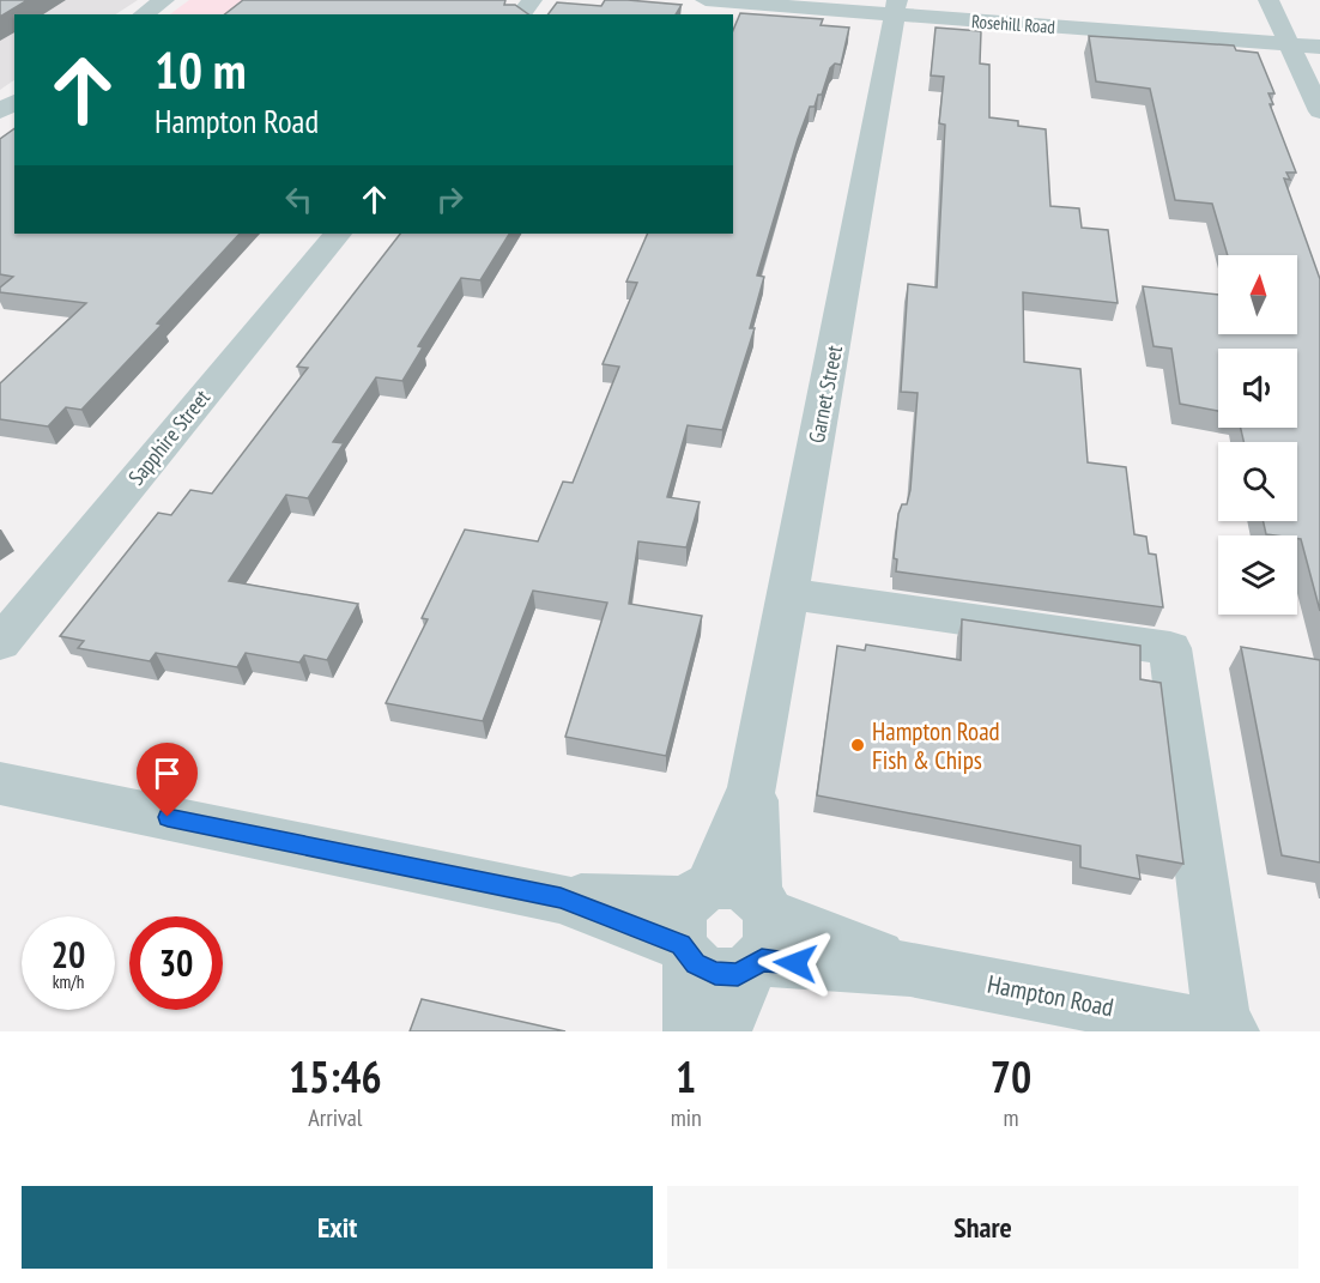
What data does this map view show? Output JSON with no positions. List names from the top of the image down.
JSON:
{
  "streets": {
    "street": [
      "Rosehill Road",
      "Garnet Street",
      "Sapphire Street",
      "Hampton Road"
    ]
  },
  "crossings": [
    ["Rosehill Road", "Garnet Street"],
    ["Garnet Street", "Hampton Road"]
  ],
  "places": ["Hampton Road Fish & Chips"],
  "north": "top",
  "page": {
    "turn": ["10 m", "Hampton Road"],
    "speed": "20 km/h",
    "limit": "30",
    "eta": [
      "15:46",
      "Arrival",
      "1",
      "min",
      "70",
      "m"
    ],
    "buttons": ["Exit", "Share"]
  }
}
